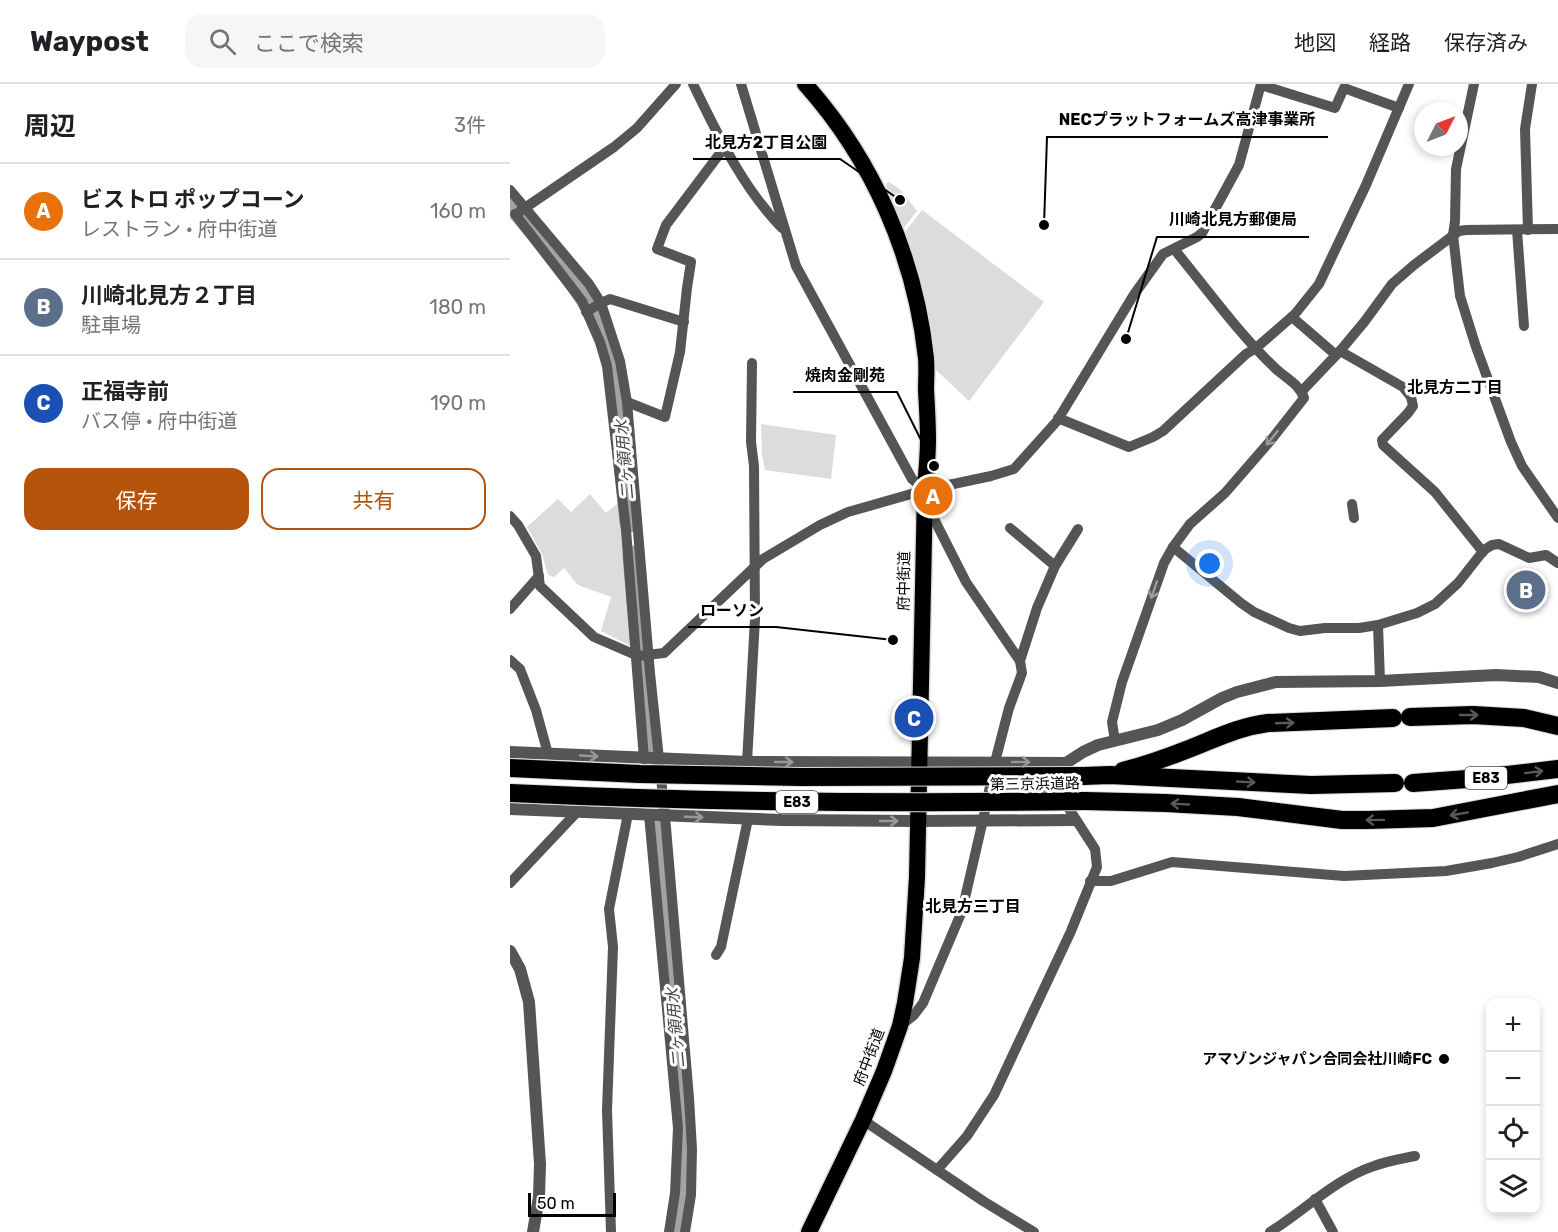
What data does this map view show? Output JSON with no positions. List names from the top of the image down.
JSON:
{
  "streets": {
    "highway": ["府中街道", "E83", "第三京浜道路"]
  },
  "districts": ["北見方二丁目", "北見方三丁目"],
  "water": ["二ヶ領用水"],
  "places": [
    "北見方2丁目公園",
    "NECプラットフォームズ高津事業所",
    "川崎北見方郵便局",
    "焼肉金剛苑",
    "ローソン",
    "アマゾンジャパン合同会社川崎FC"
  ],
  "scale_bar": "50 m",
  "north": "top right",
  "page": {
    "header": "Waypost",
    "search": "ここで検索",
    "nav": ["地図", "経路", "保存済み"],
    "heading": ["周辺", "3件"],
    "list": [
      {
        "mark": "A",
        "name": "ビストロ ポップコーン",
        "note": "レストラン · 府中街道",
        "value": "160 m"
      },
      {
        "mark": "B",
        "name": "川崎北見方２丁目",
        "note": "駐車場",
        "value": "180 m"
      },
      {
        "mark": "C",
        "name": "正福寺前",
        "note": "バス停 · 府中街道",
        "value": "190 m"
      }
    ],
    "buttons": ["保存", "共有"],
    "pins": ["A", "B", "C"],
    "map_buttons": ["+", "−"],
    "scale": "50 m"
  }
}
